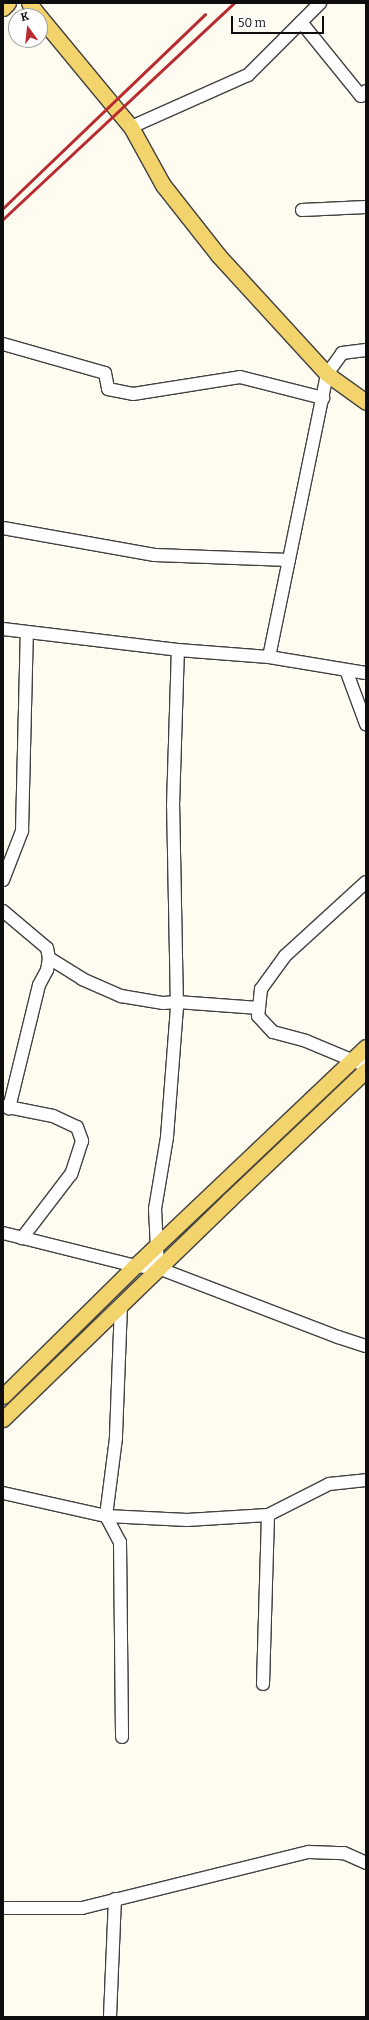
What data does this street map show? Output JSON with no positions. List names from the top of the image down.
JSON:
{
  "scale_bar": "50 m",
  "north": "top"
}
